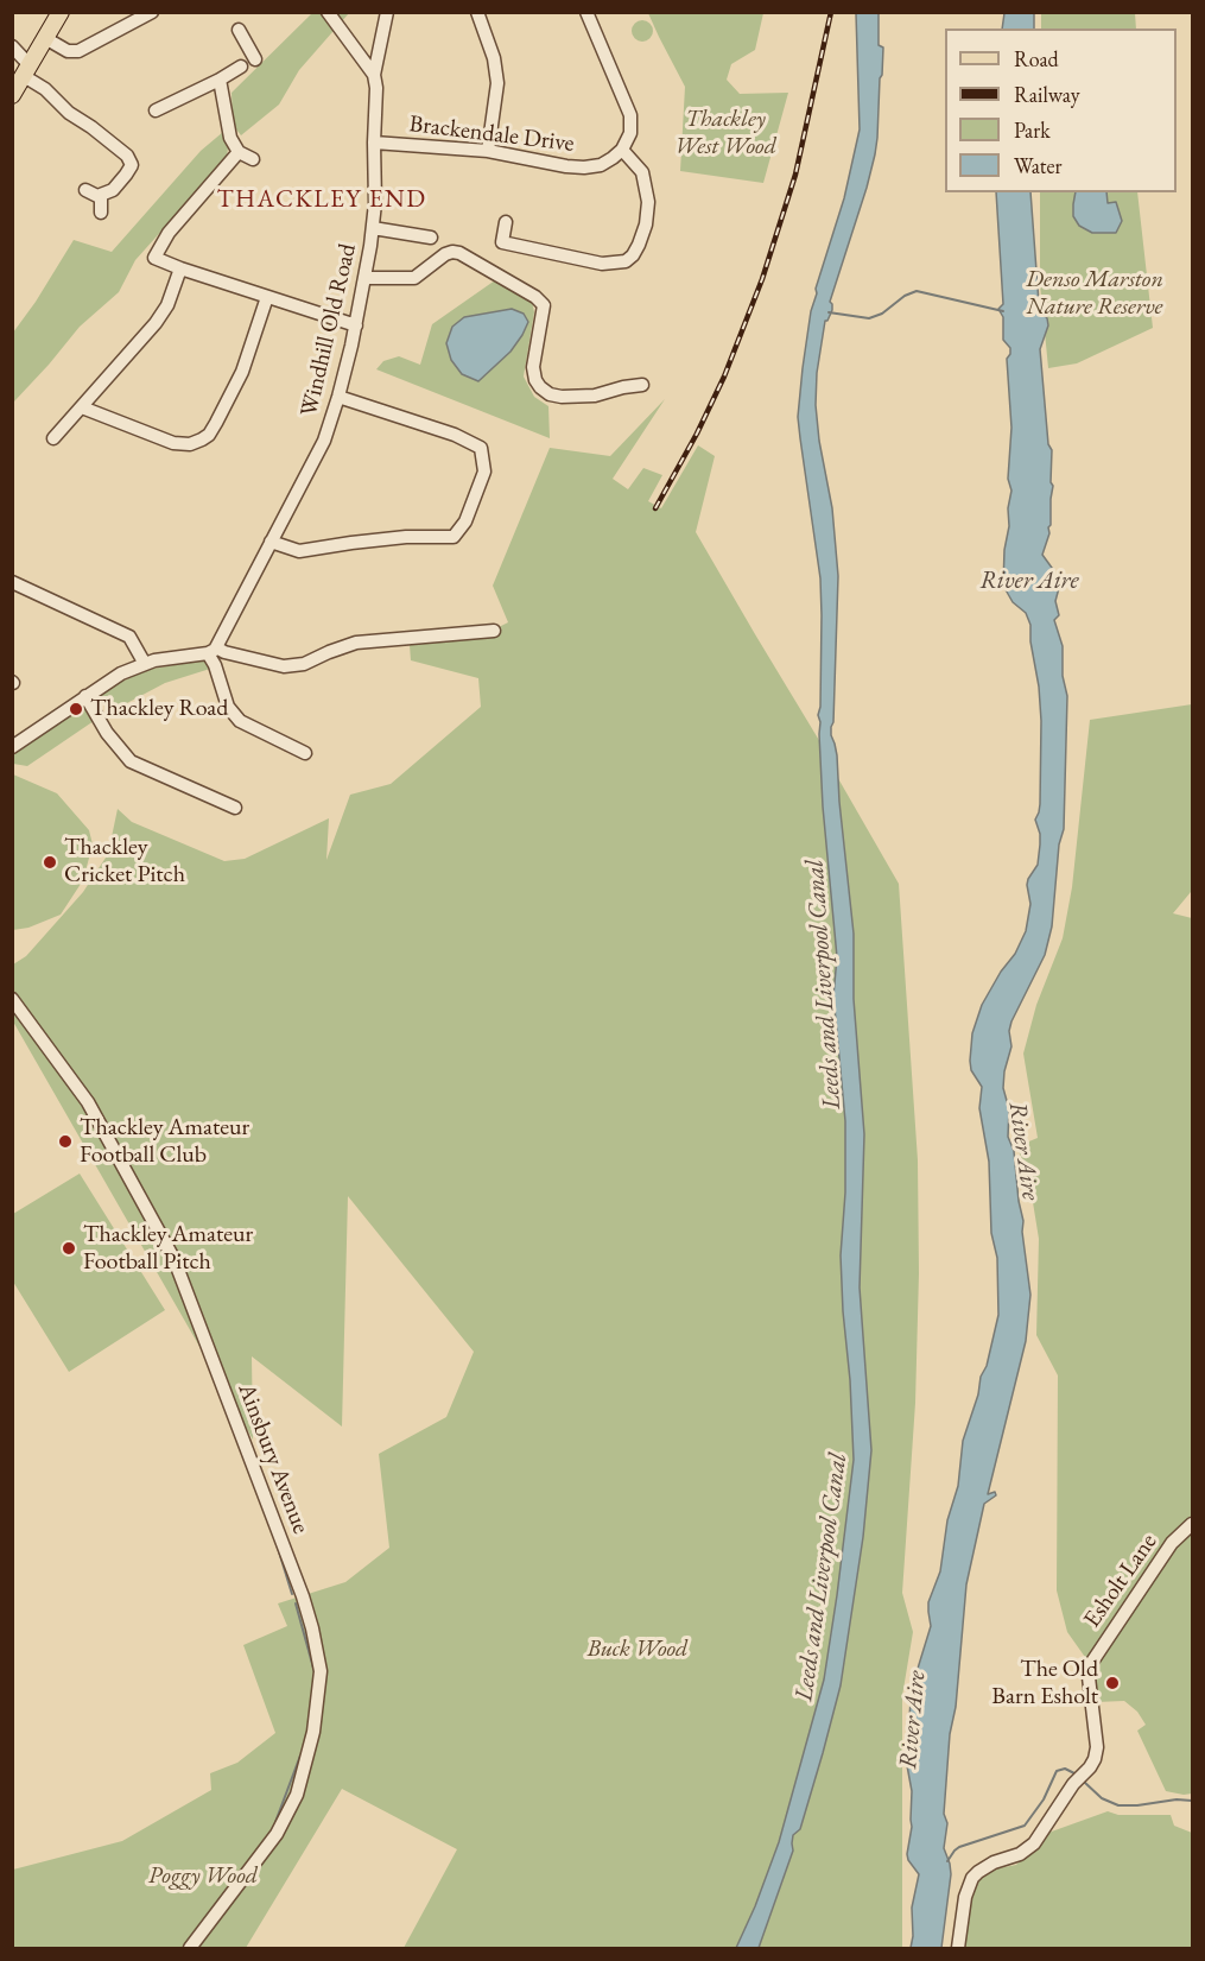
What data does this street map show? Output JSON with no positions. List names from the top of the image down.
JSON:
{
  "streets": {
    "street": [
      "Brackendale Drive",
      "Windhill Old Road",
      "Ainsbury Avenue",
      "Esholt Lane"
    ]
  },
  "crossings": [
    ["Brackendale Drive", "Windhill Old Road"]
  ],
  "districts": ["THACKLEY END"],
  "water": ["River Aire", "Leeds and Liverpool Canal"],
  "parks": [
    "Thackley West Wood",
    "Denso Marston Nature Reserve",
    "Buck Wood",
    "Poggy Wood"
  ],
  "places": [
    "Thackley Road",
    "Thackley Cricket Pitch",
    "Thackley Amateur Football Club",
    "Thackley Amateur Football Pitch",
    "The Old Barn Esholt"
  ],
  "legend": [
    "Road",
    "Railway",
    "Park",
    "Water"
  ]
}
